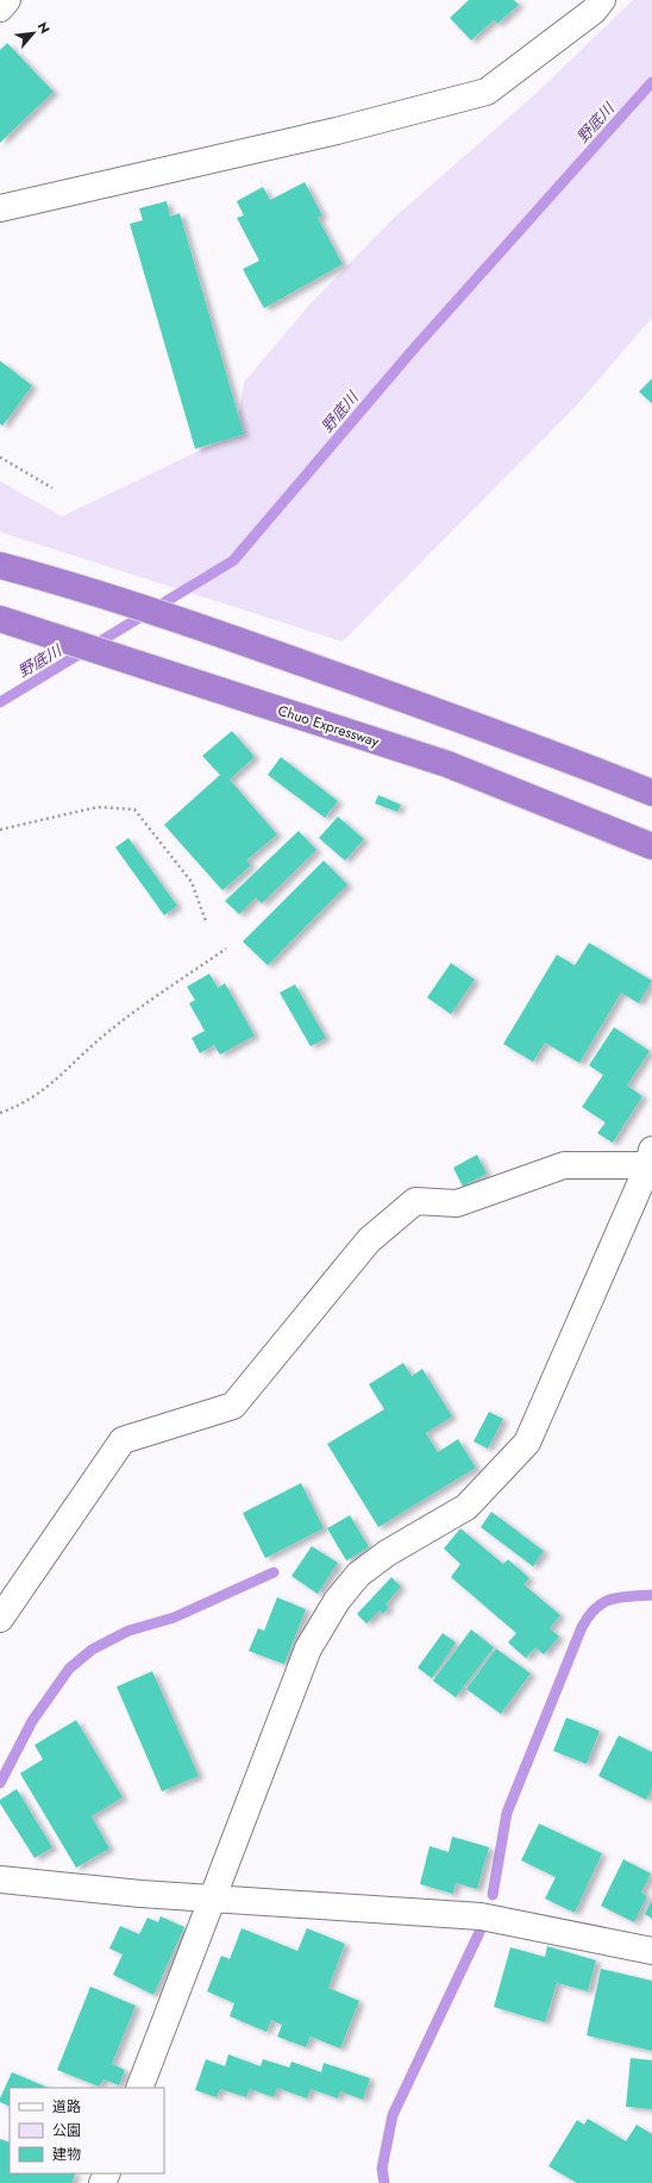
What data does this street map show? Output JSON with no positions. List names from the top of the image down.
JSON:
{
  "streets": {
    "highway": ["Chuo Expressway"]
  },
  "water": ["野底川"],
  "legend": ["道路", "公園", "建物"],
  "north": "top right"
}
